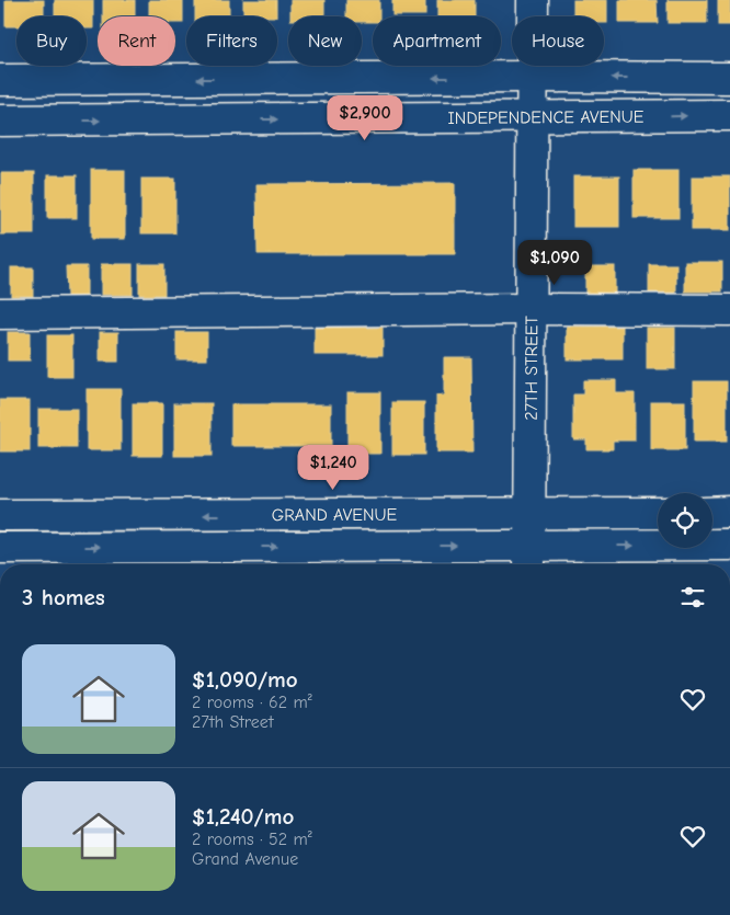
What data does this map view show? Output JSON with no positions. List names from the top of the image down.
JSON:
{
  "streets": {
    "street": ["INDEPENDENCE AVENUE", "27TH STREET", "GRAND AVENUE"]
  },
  "crossings": [
    ["INDEPENDENCE AVENUE", "27TH STREET"],
    ["27TH STREET", "GRAND AVENUE"]
  ],
  "page": {
    "chip": [
      "Buy",
      "Rent",
      "Filters",
      "New",
      "Apartment",
      "House"
    ],
    "price": ["$2,900", "$1,090", "$1,240"],
    "heading": "3 homes",
    "list": [
      {
        "name": "$1,090/mo",
        "note": "2 rooms · 62 m² · 27th Street"
      },
      {
        "name": "$1,240/mo",
        "note": "2 rooms · 52 m² · Grand Avenue"
      }
    ]
  }
}
